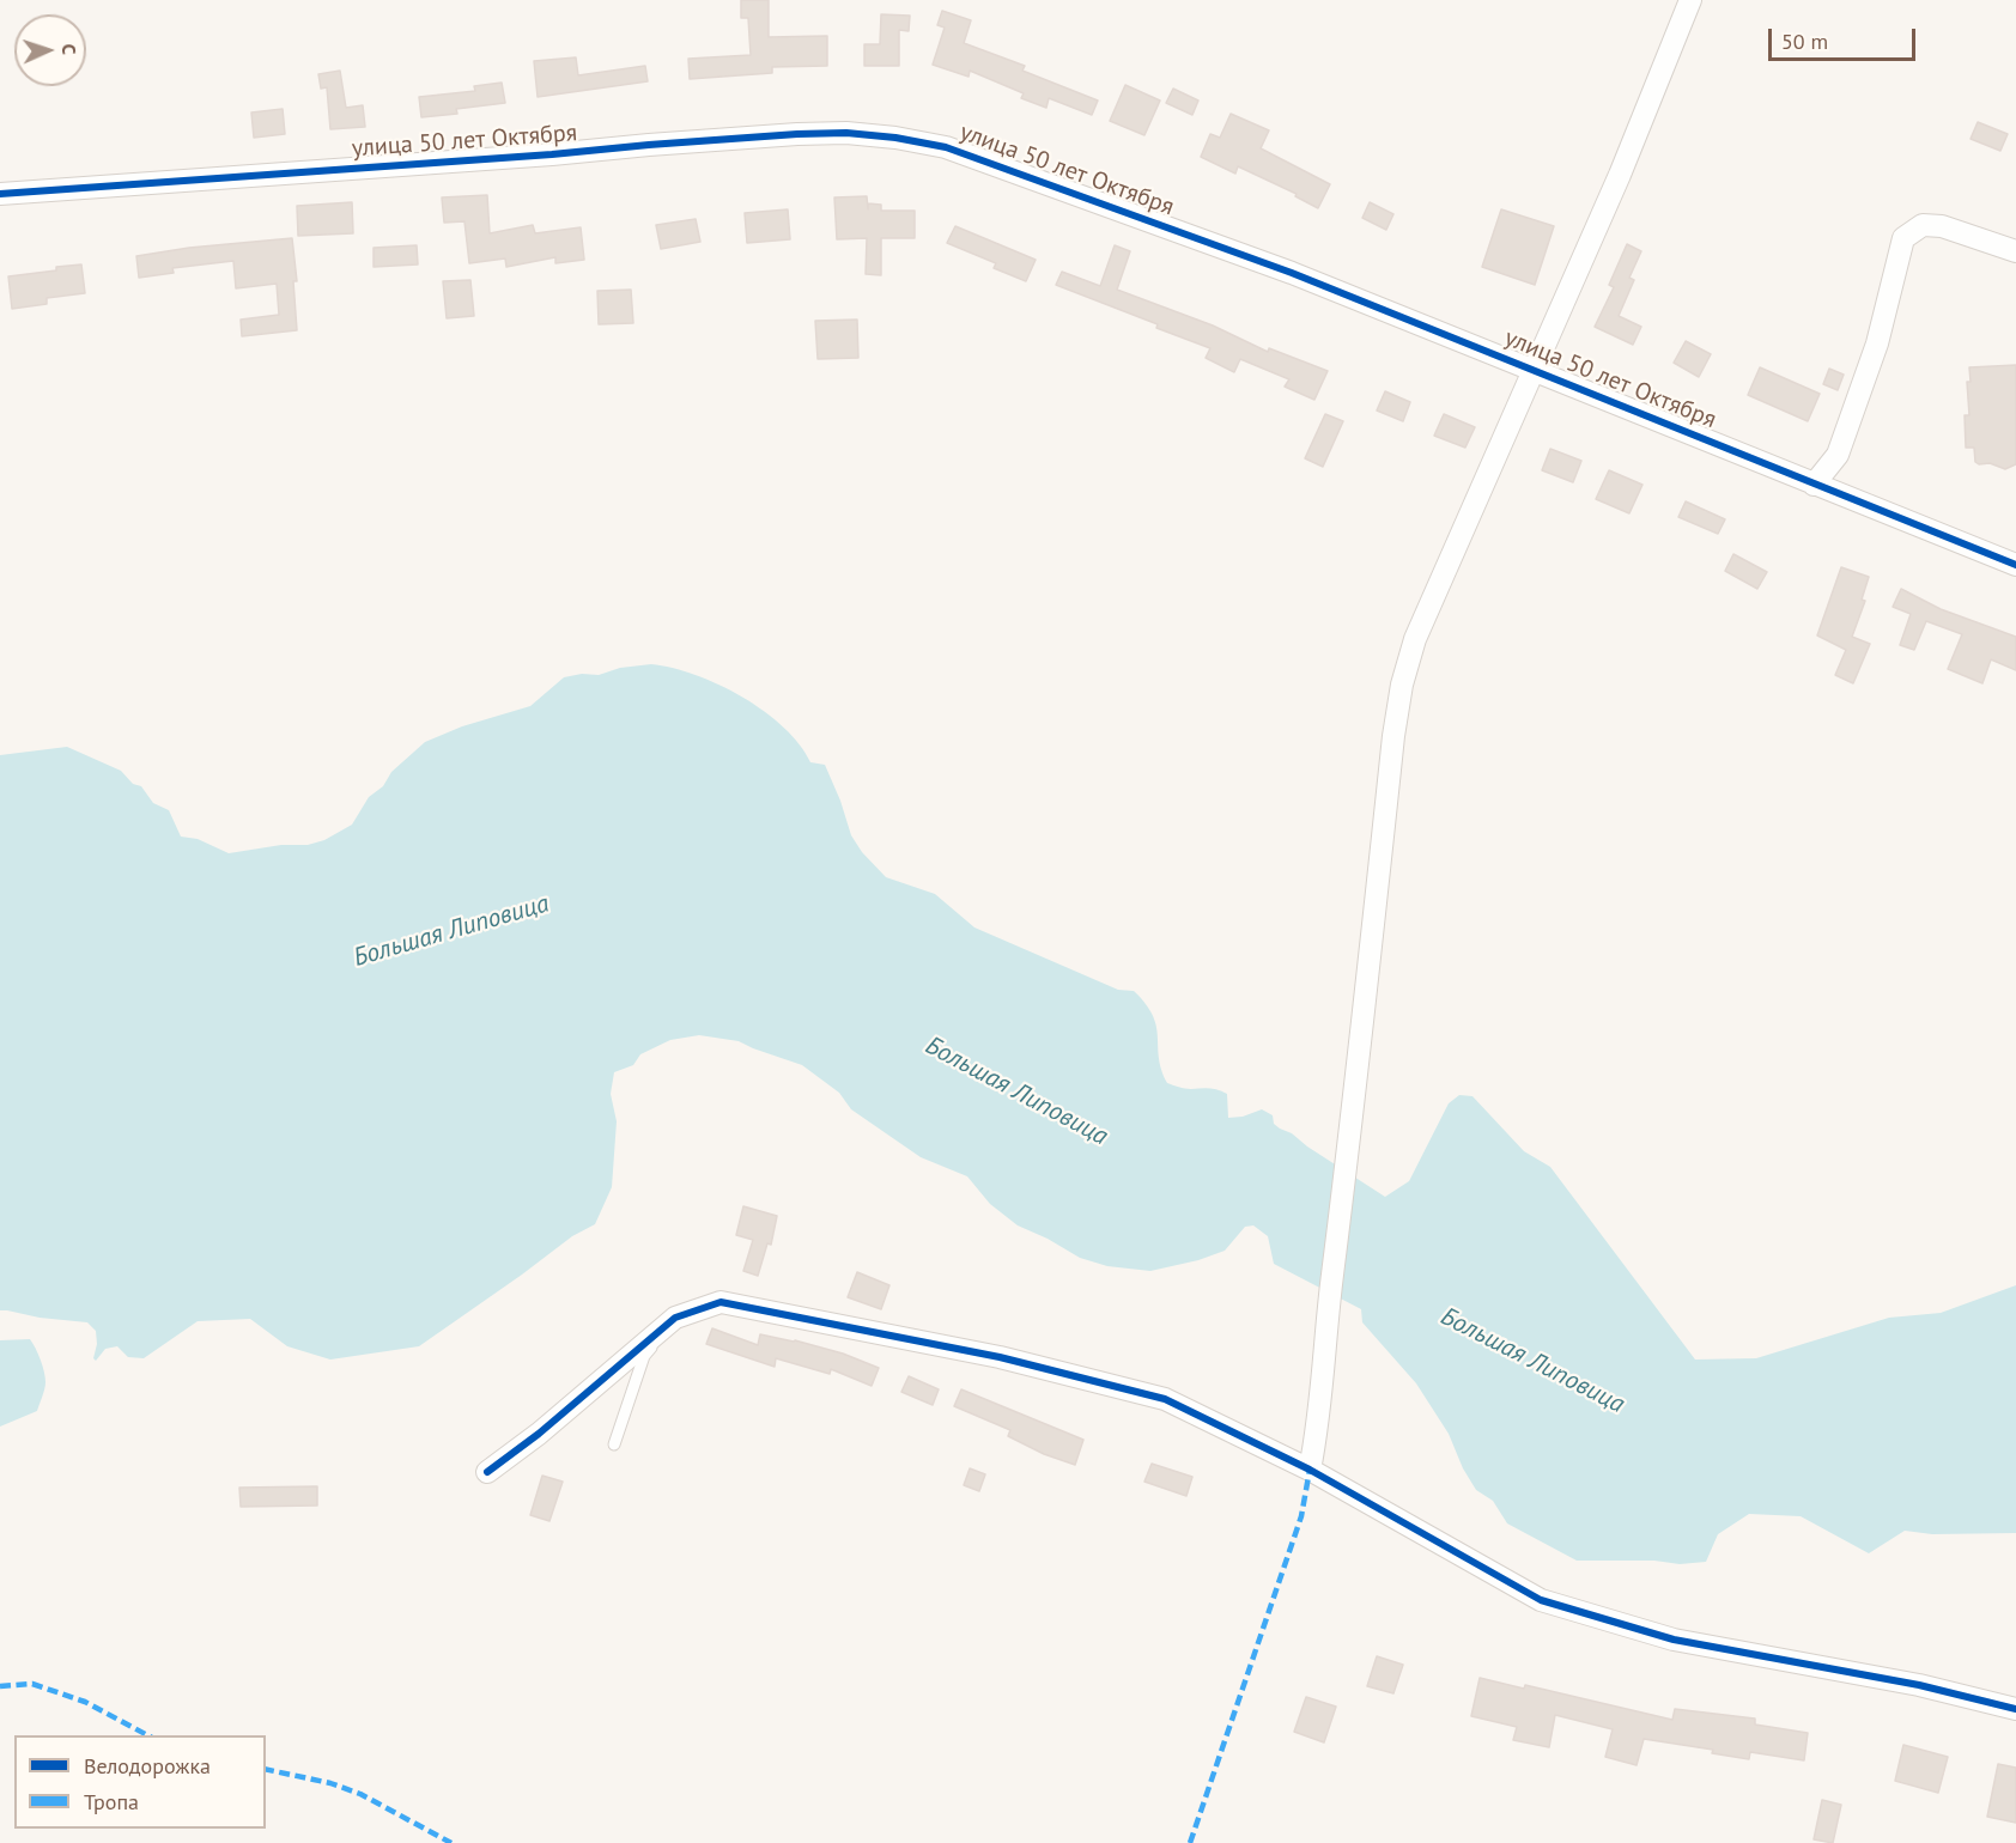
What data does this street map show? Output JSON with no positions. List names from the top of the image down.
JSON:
{
  "streets": {
    "street": ["улица 50 лет Октября"]
  },
  "water": ["Большая Липовица"],
  "legend": ["Велодорожка", "Тропа"],
  "scale_bar": "50 m",
  "north": "right"
}
